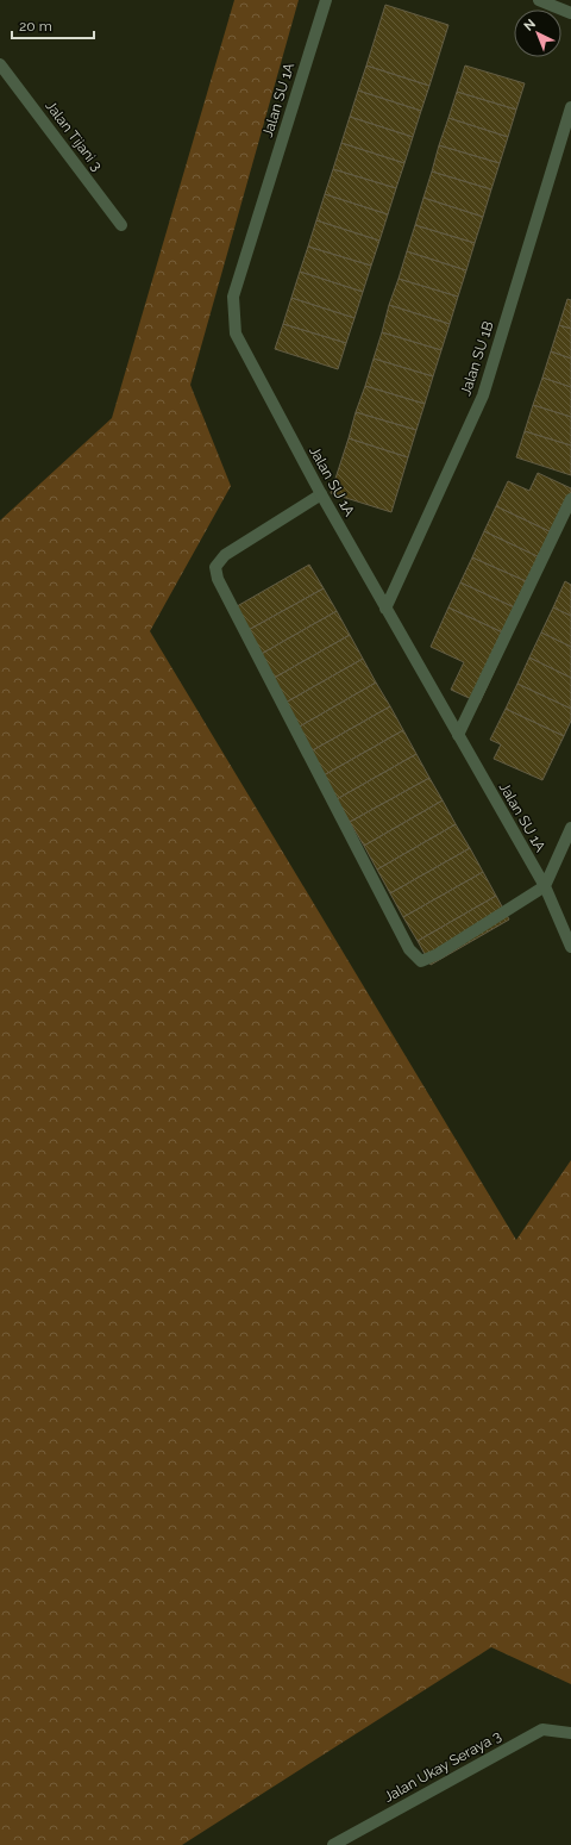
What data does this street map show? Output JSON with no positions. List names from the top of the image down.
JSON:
{
  "streets": {
    "street": [
      "Jalan SU 1A",
      "Jalan Tijani 3",
      "Jalan SU 1B",
      "Jalan Ukay Seraya 3"
    ]
  },
  "crossings": [
    ["Jalan SU 1A", "Jalan SU 1B"]
  ],
  "scale_bar": "20 m",
  "north": "top left"
}
